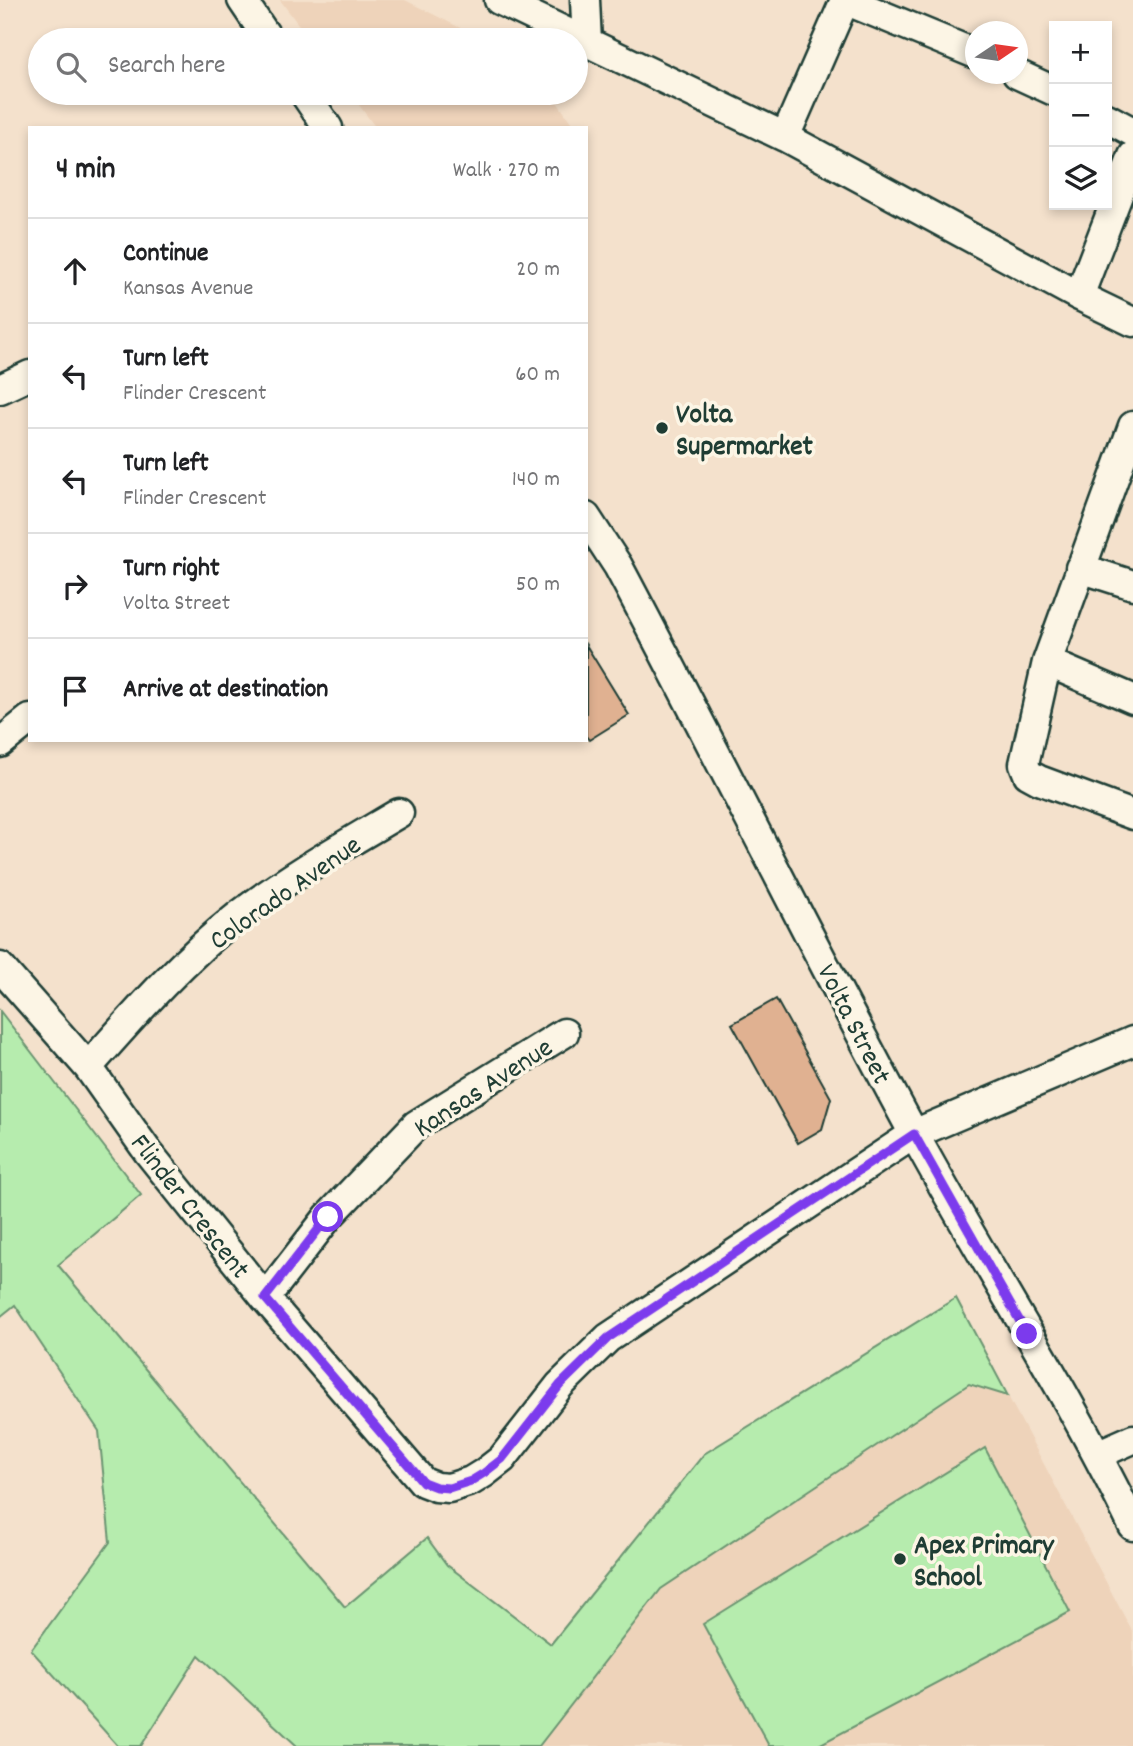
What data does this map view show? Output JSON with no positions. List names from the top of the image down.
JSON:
{
  "streets": {
    "street": [
      "Colorado Avenue",
      "Volta Street",
      "Kansas Avenue",
      "Flinder Crescent"
    ]
  },
  "crossings": [
    ["Colorado Avenue", "Flinder Crescent"],
    ["Volta Street", "Flinder Crescent"],
    ["Kansas Avenue", "Flinder Crescent"]
  ],
  "places": ["Volta Supermarket", "Apex Primary School"],
  "north": "right",
  "page": {
    "map_buttons": ["+", "−"],
    "search": "Search here",
    "heading": ["4 min", "Walk · 270 m"],
    "list": [
      ["Continue", "Kansas Avenue", "20 m"],
      ["Turn left", "Flinder Crescent", "60 m"],
      ["Turn left", "Flinder Crescent", "140 m"],
      ["Turn right", "Volta Street", "50 m"],
      "Arrive at destination"
    ]
  }
}
